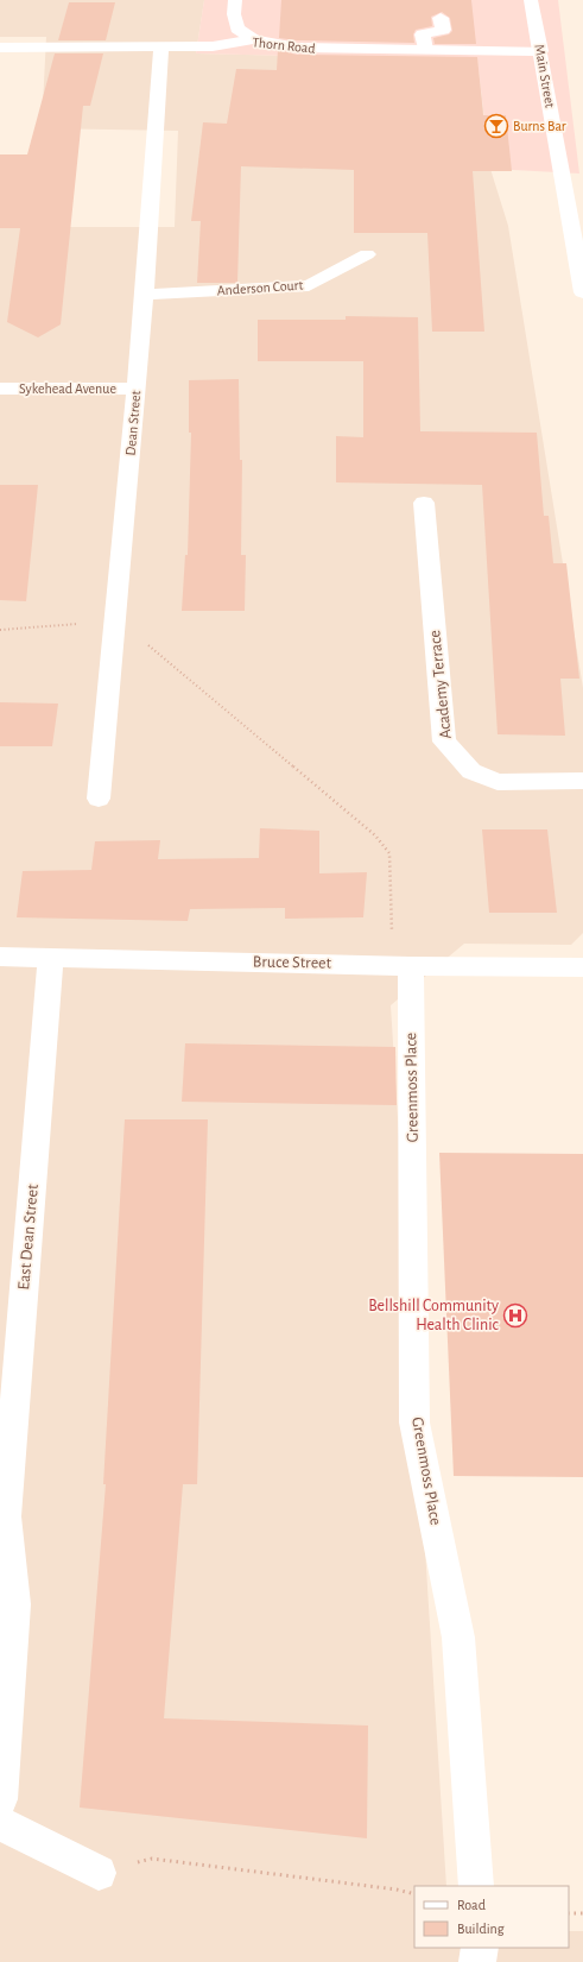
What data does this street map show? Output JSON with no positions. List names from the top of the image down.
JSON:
{
  "streets": {
    "street": [
      "Thorn Road",
      "Main Street",
      "Anderson Court",
      "Sykehead Avenue",
      "Dean Street",
      "Academy Terrace",
      "Bruce Street",
      "Greenmoss Place",
      "East Dean Street"
    ]
  },
  "crossings": [
    ["Thorn Road", "Main Street"],
    ["Thorn Road", "Dean Street"],
    ["Anderson Court", "Dean Street"],
    ["Sykehead Avenue", "Dean Street"],
    ["Bruce Street", "Greenmoss Place"],
    ["Bruce Street", "East Dean Street"]
  ],
  "places": {
    "bar": ["Burns Bar"],
    "hospital": ["Bellshill Community Health Clinic"]
  },
  "legend": ["Road", "Building"]
}
